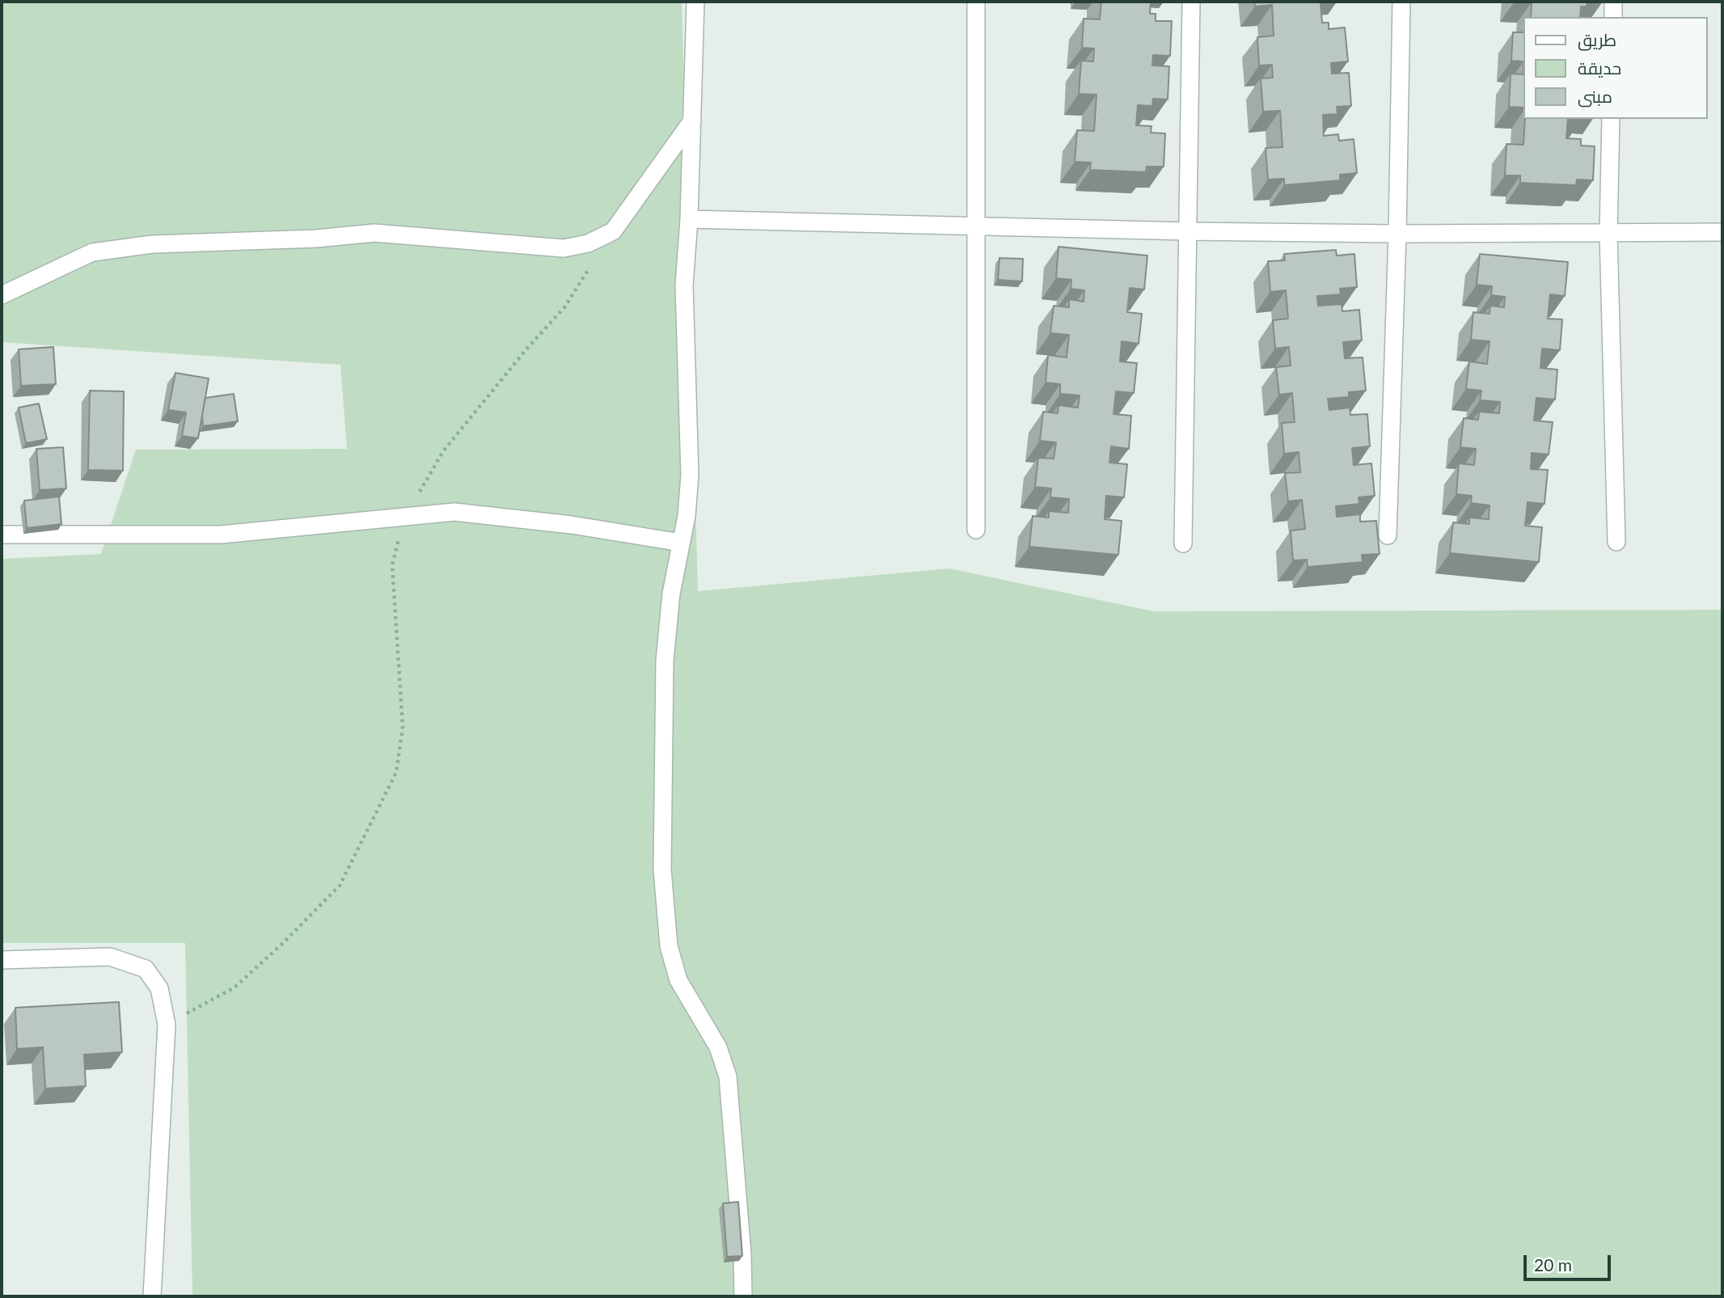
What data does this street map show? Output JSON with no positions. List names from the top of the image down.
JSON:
{
  "legend": ["طريق", "حديقة", "مبنى"],
  "scale_bar": "20 m"
}
